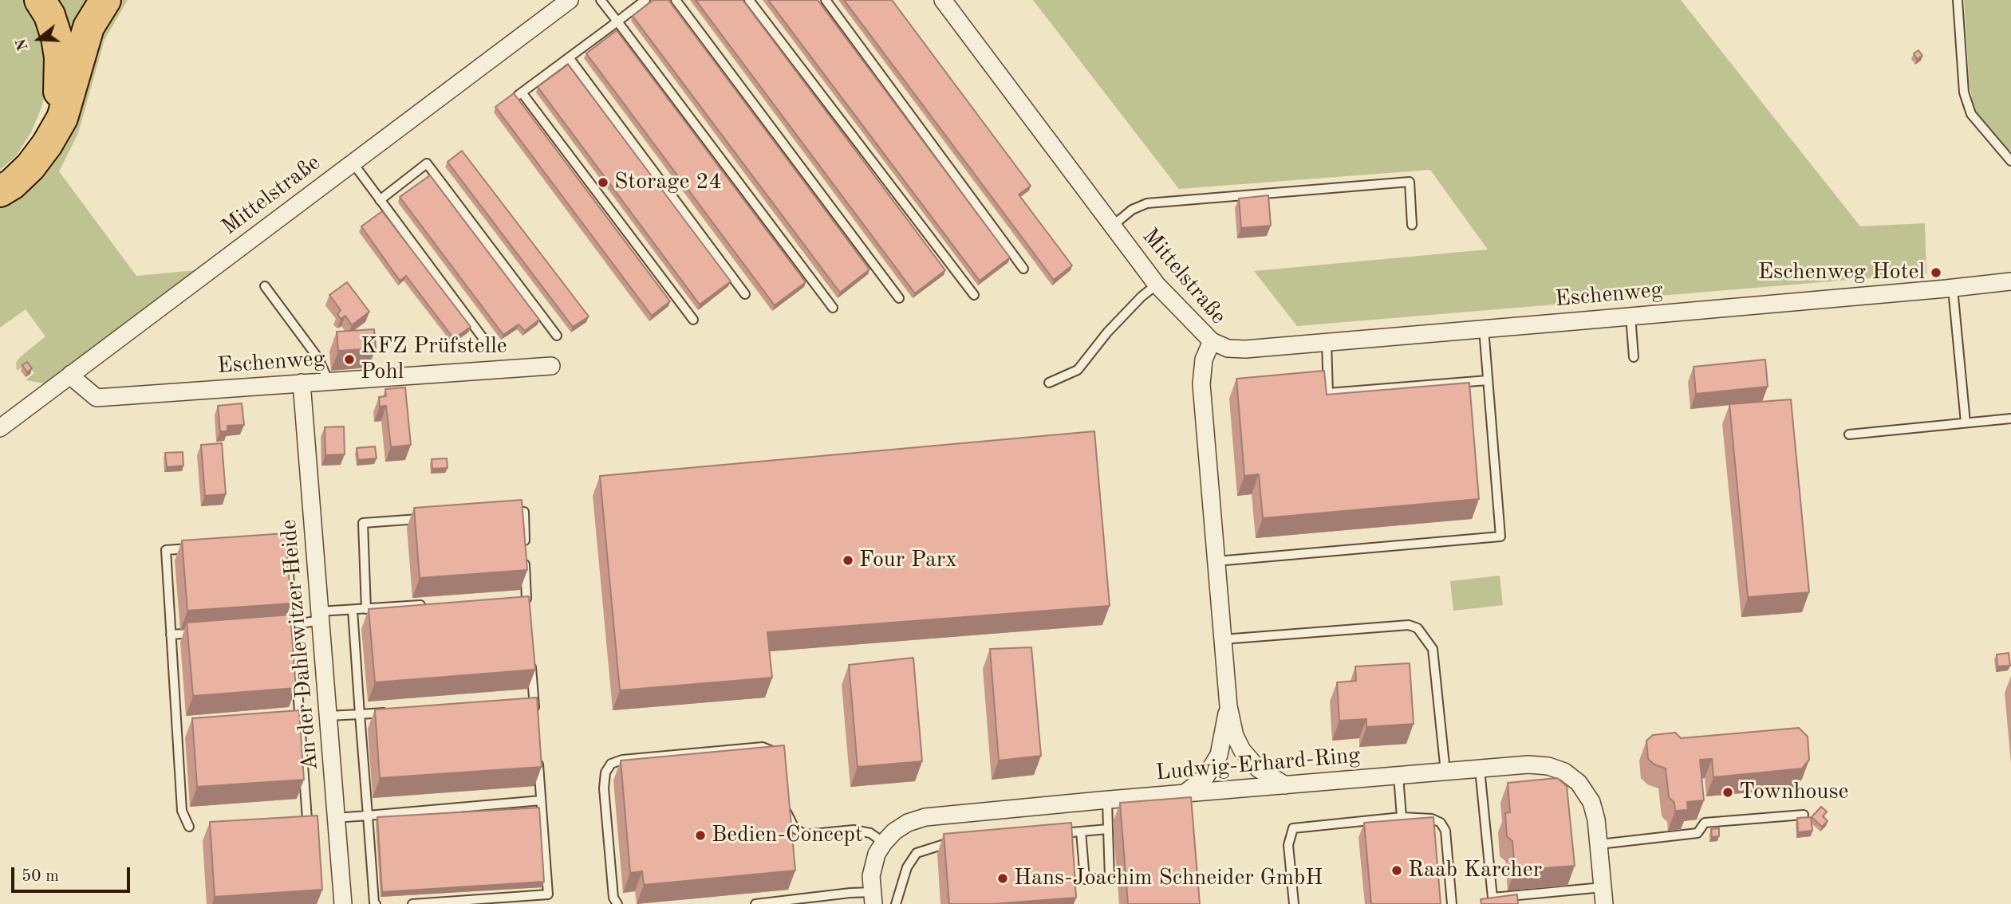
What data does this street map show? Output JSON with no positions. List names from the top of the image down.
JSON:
{
  "streets": {
    "street": [
      "Mittelstraße",
      "Eschenweg",
      "An der Dahlewitzer Heide",
      "Ludwig-Erhard-Ring"
    ]
  },
  "crossings": [
    ["Mittelstraße", "Eschenweg"],
    ["Mittelstraße", "Ludwig-Erhard-Ring"],
    ["Eschenweg", "An der Dahlewitzer Heide"]
  ],
  "places": [
    "Storage 24",
    "Eschenweg Hotel",
    "KFZ Prüfstelle Pohl",
    "Four Parx",
    "Townhouse",
    "Bedien-Concept",
    "Raab Karcher",
    "Hans-Joachim Schneider GmbH"
  ],
  "scale_bar": "50 m",
  "north": "left"
}
